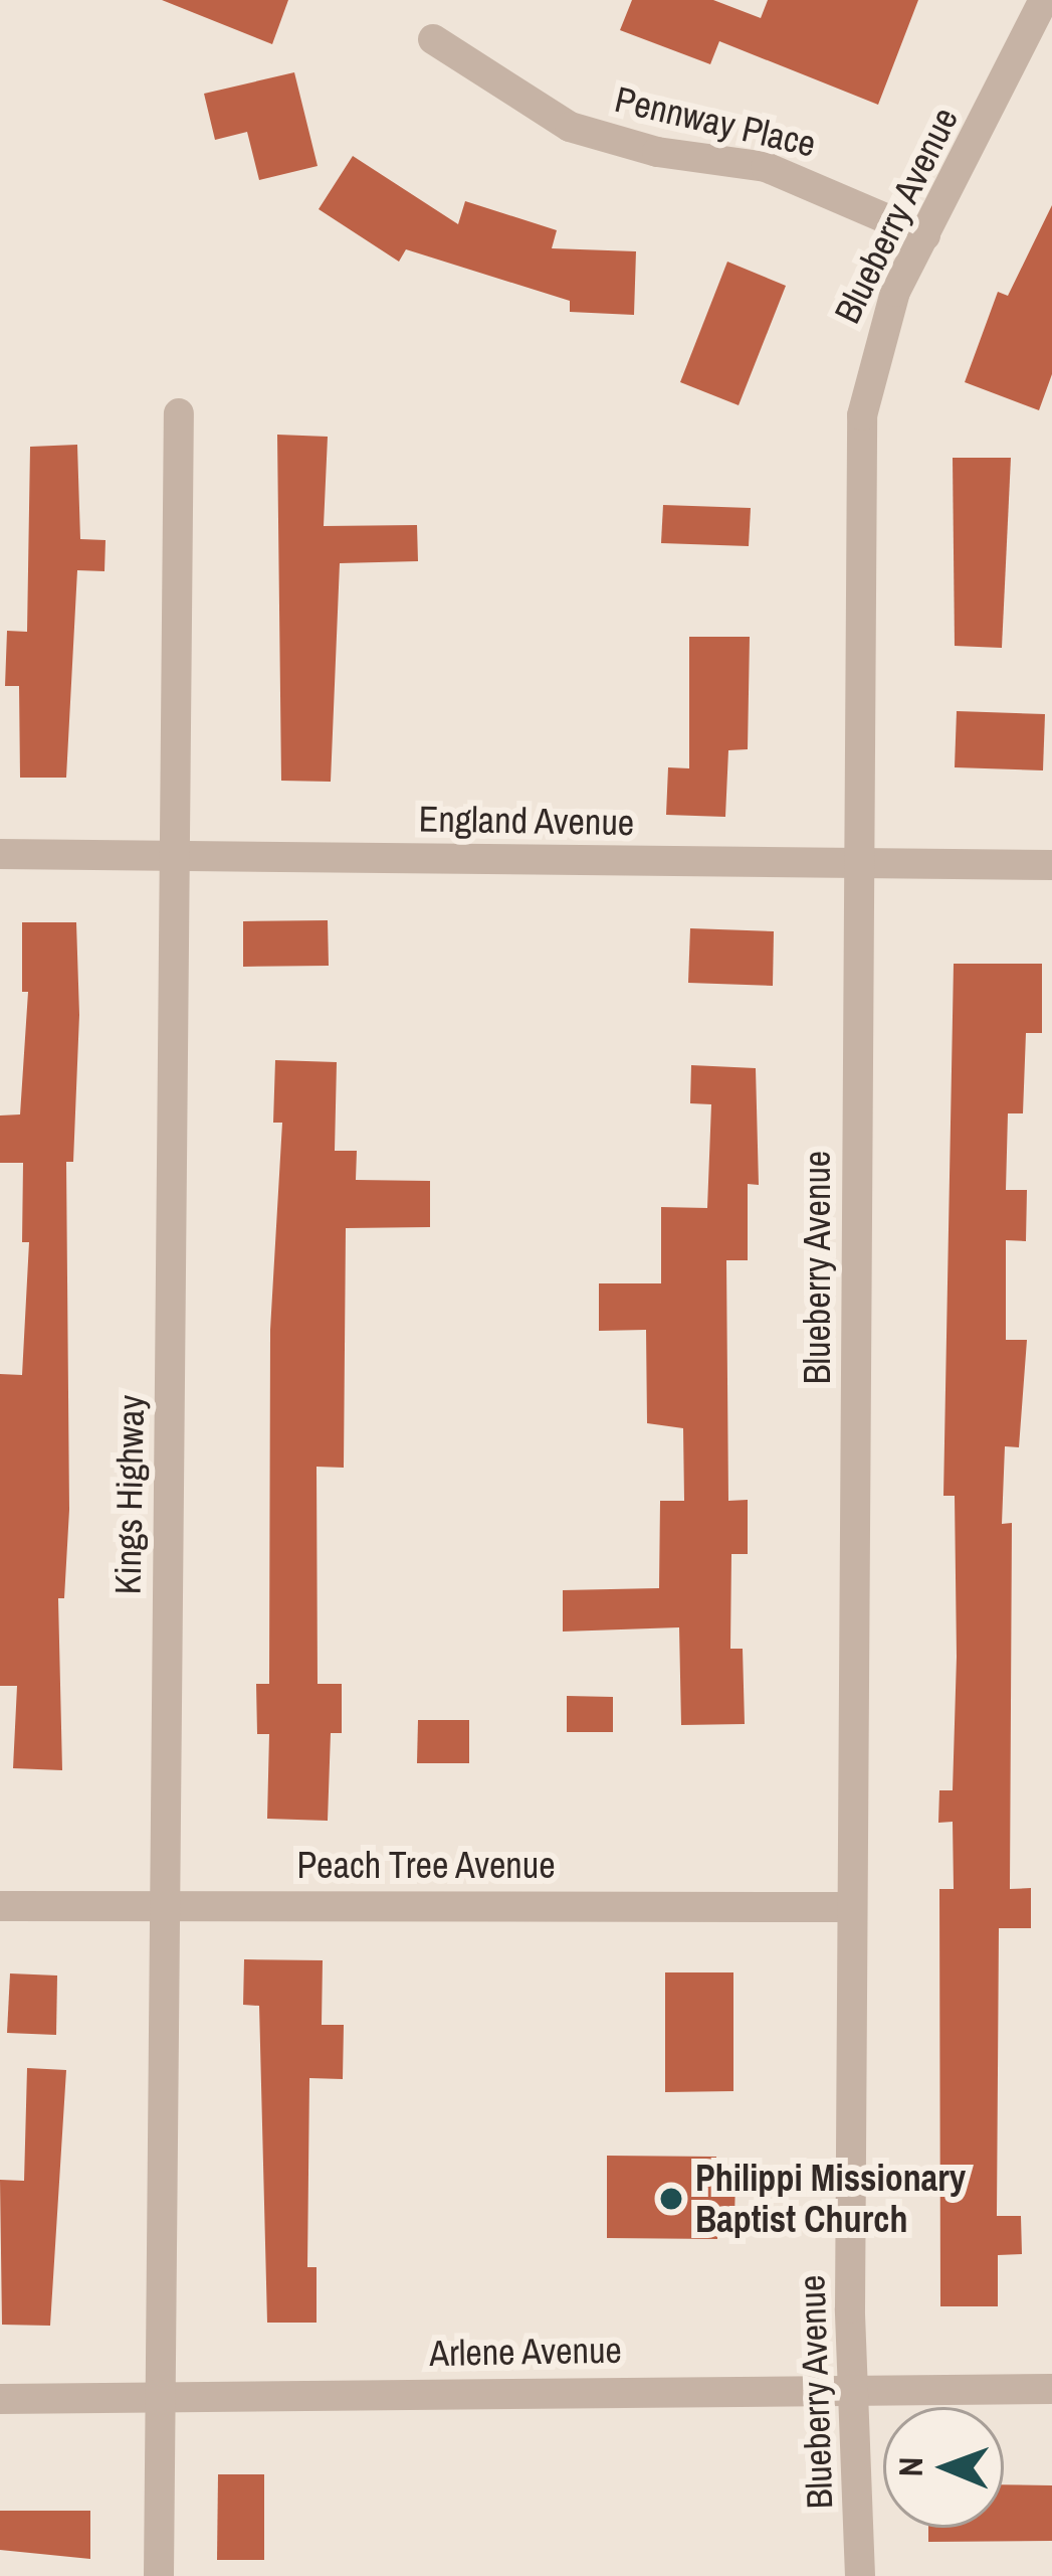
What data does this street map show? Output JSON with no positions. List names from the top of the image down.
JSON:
{
  "streets": {
    "street": [
      "Pennway Place",
      "Blueberry Avenue",
      "England Avenue",
      "Kings Highway",
      "Peach Tree Avenue",
      "Arlene Avenue"
    ]
  },
  "crossings": [
    ["Pennway Place", "Blueberry Avenue"],
    ["Blueberry Avenue", "England Avenue"],
    ["Blueberry Avenue", "Peach Tree Avenue"],
    ["Blueberry Avenue", "Arlene Avenue"],
    ["England Avenue", "Kings Highway"],
    ["Kings Highway", "Peach Tree Avenue"],
    ["Kings Highway", "Arlene Avenue"]
  ],
  "places": ["Philippi Missionary Baptist Church"],
  "north": "left"
}
